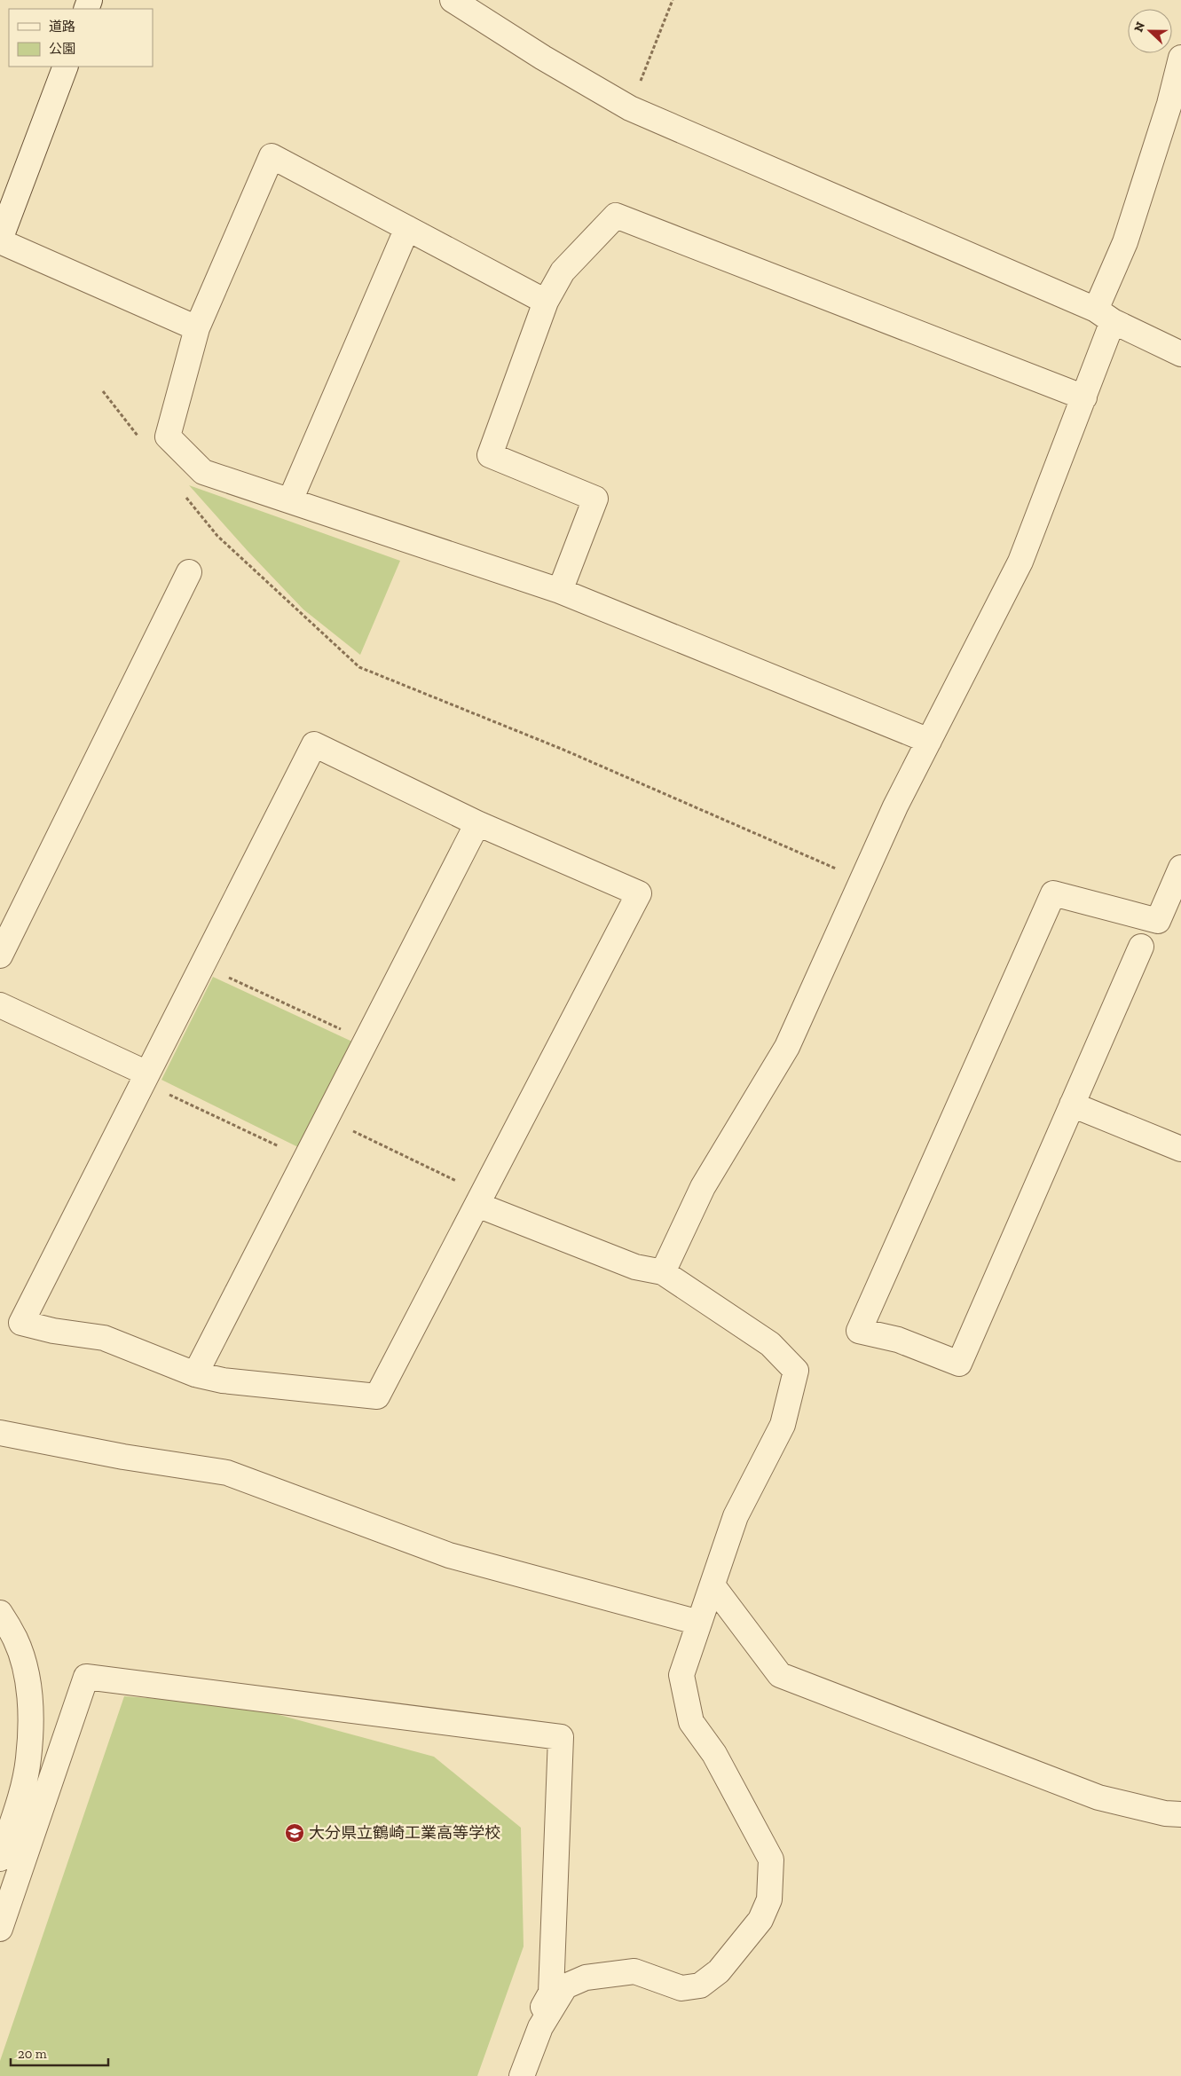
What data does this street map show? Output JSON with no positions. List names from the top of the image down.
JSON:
{
  "places": {
    "school or university": ["大分県立鶴崎工業高等学校"]
  },
  "legend": ["道路", "公園"],
  "scale_bar": "20 m",
  "north": "left"
}
